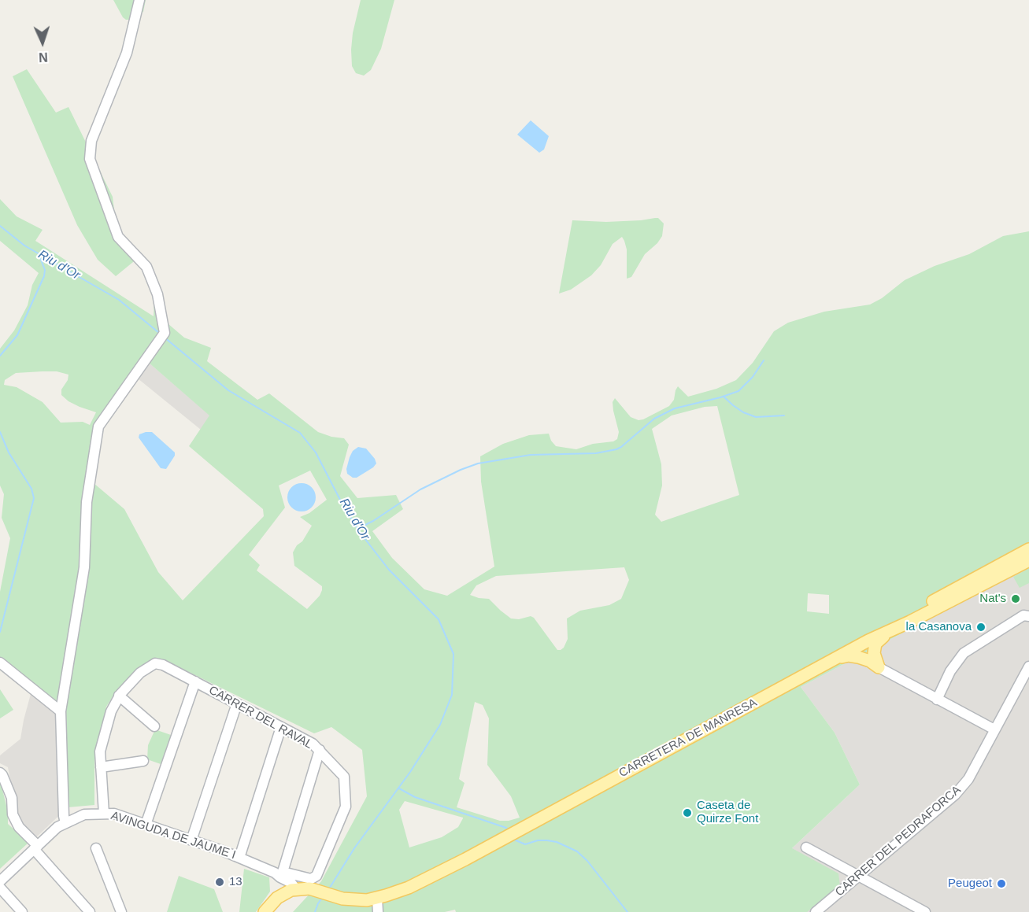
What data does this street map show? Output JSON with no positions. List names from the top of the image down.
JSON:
{
  "streets": {
    "main road": ["CARRETERA DE MANRESA"],
    "street": ["CARRER DEL RAVAL", "AVINGUDA DE JAUME I", "CARRER DEL PEDRAFORCA"]
  },
  "crossings": [
    ["CARRER DEL RAVAL", "AVINGUDA DE JAUME I"]
  ],
  "water": ["Riu d'Or"],
  "places": [
    "Nat's",
    "la Casanova",
    "Caseta de Quirze Font",
    "13",
    "Peugeot"
  ],
  "north": "bottom"
}
